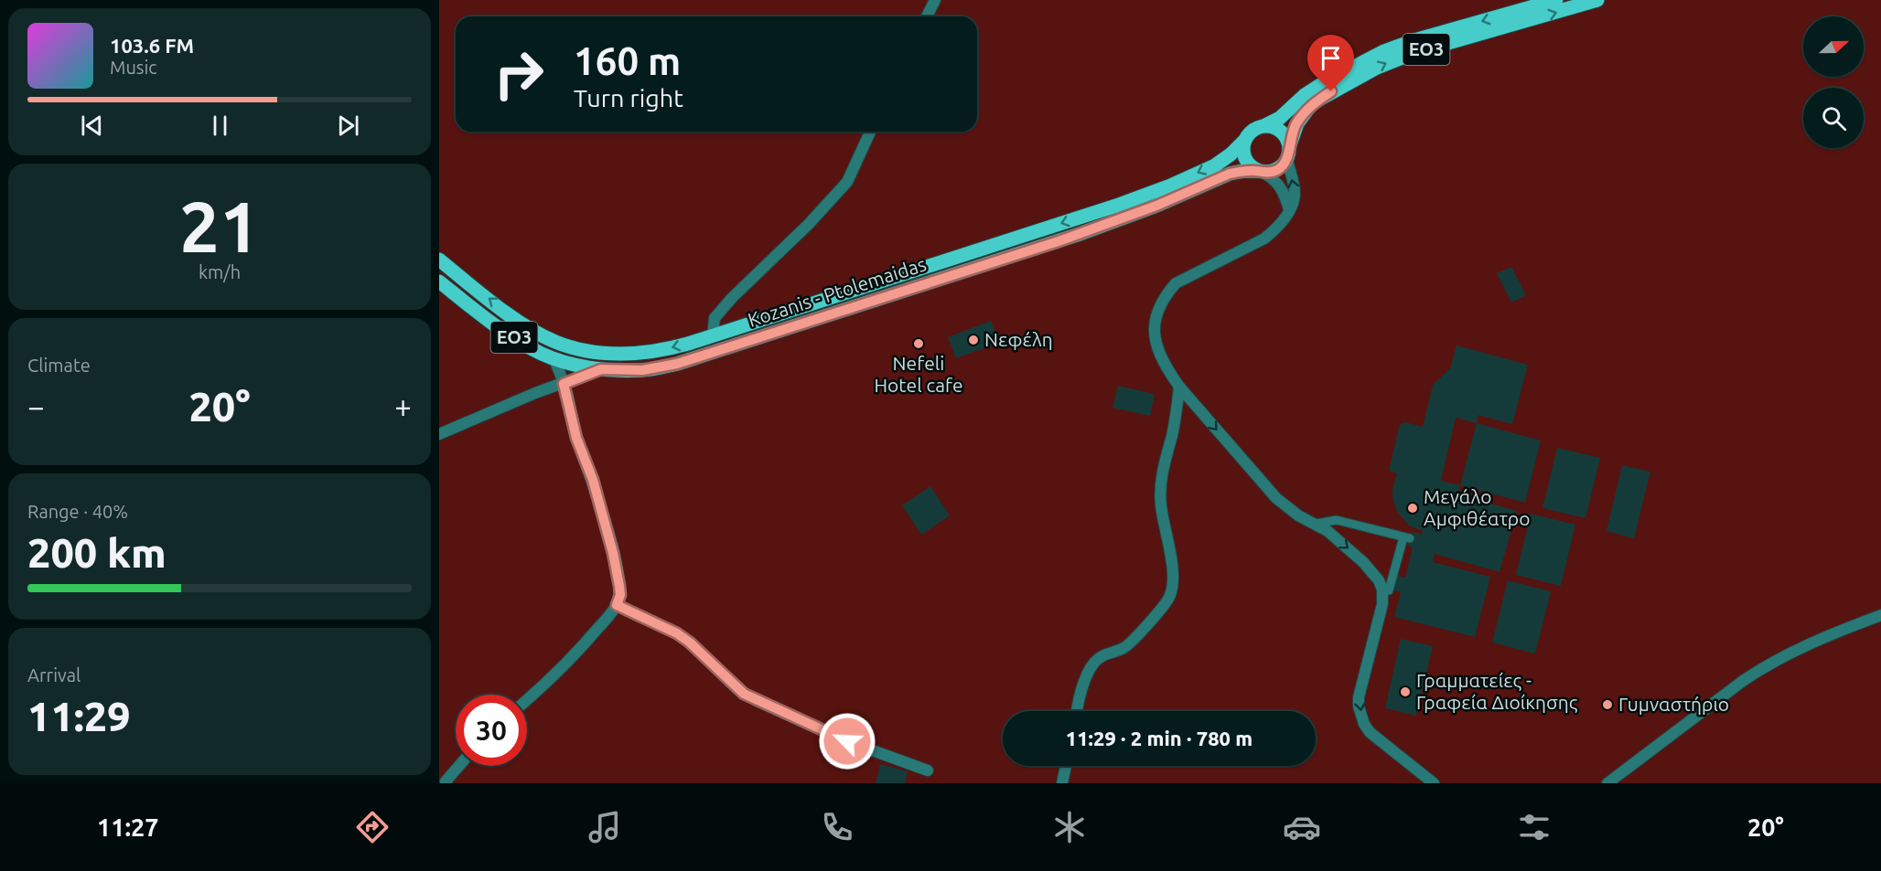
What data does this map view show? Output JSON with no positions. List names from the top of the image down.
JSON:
{
  "streets": {
    "main road": ["ΕΟ3", "Kozanis - Ptolemaidas"]
  },
  "crossings": [
    ["ΕΟ3", "Kozanis - Ptolemaidas"]
  ],
  "places": [
    "Νεφέλη",
    "Nefeli Hotel cafe",
    "Μεγάλο Αμφιθέατρο",
    "Γραμματείες - Γραφεία Διοίκησης",
    "Γυμναστήριο"
  ],
  "north": "right",
  "page": {
    "turn": ["160 m", "Turn right"],
    "song": ["103.6 FM", "Music"],
    "tile": [
      ["21", "km/h"],
      "Climate",
      ["Range · 40%", "200 km"],
      ["Arrival", "11:29"]
    ],
    "heat": ["−", "20°", "+"],
    "limit": "30",
    "trip": "11:29 · 2 min · 780 m",
    "tabs": ["11:27", "20°"]
  }
}
